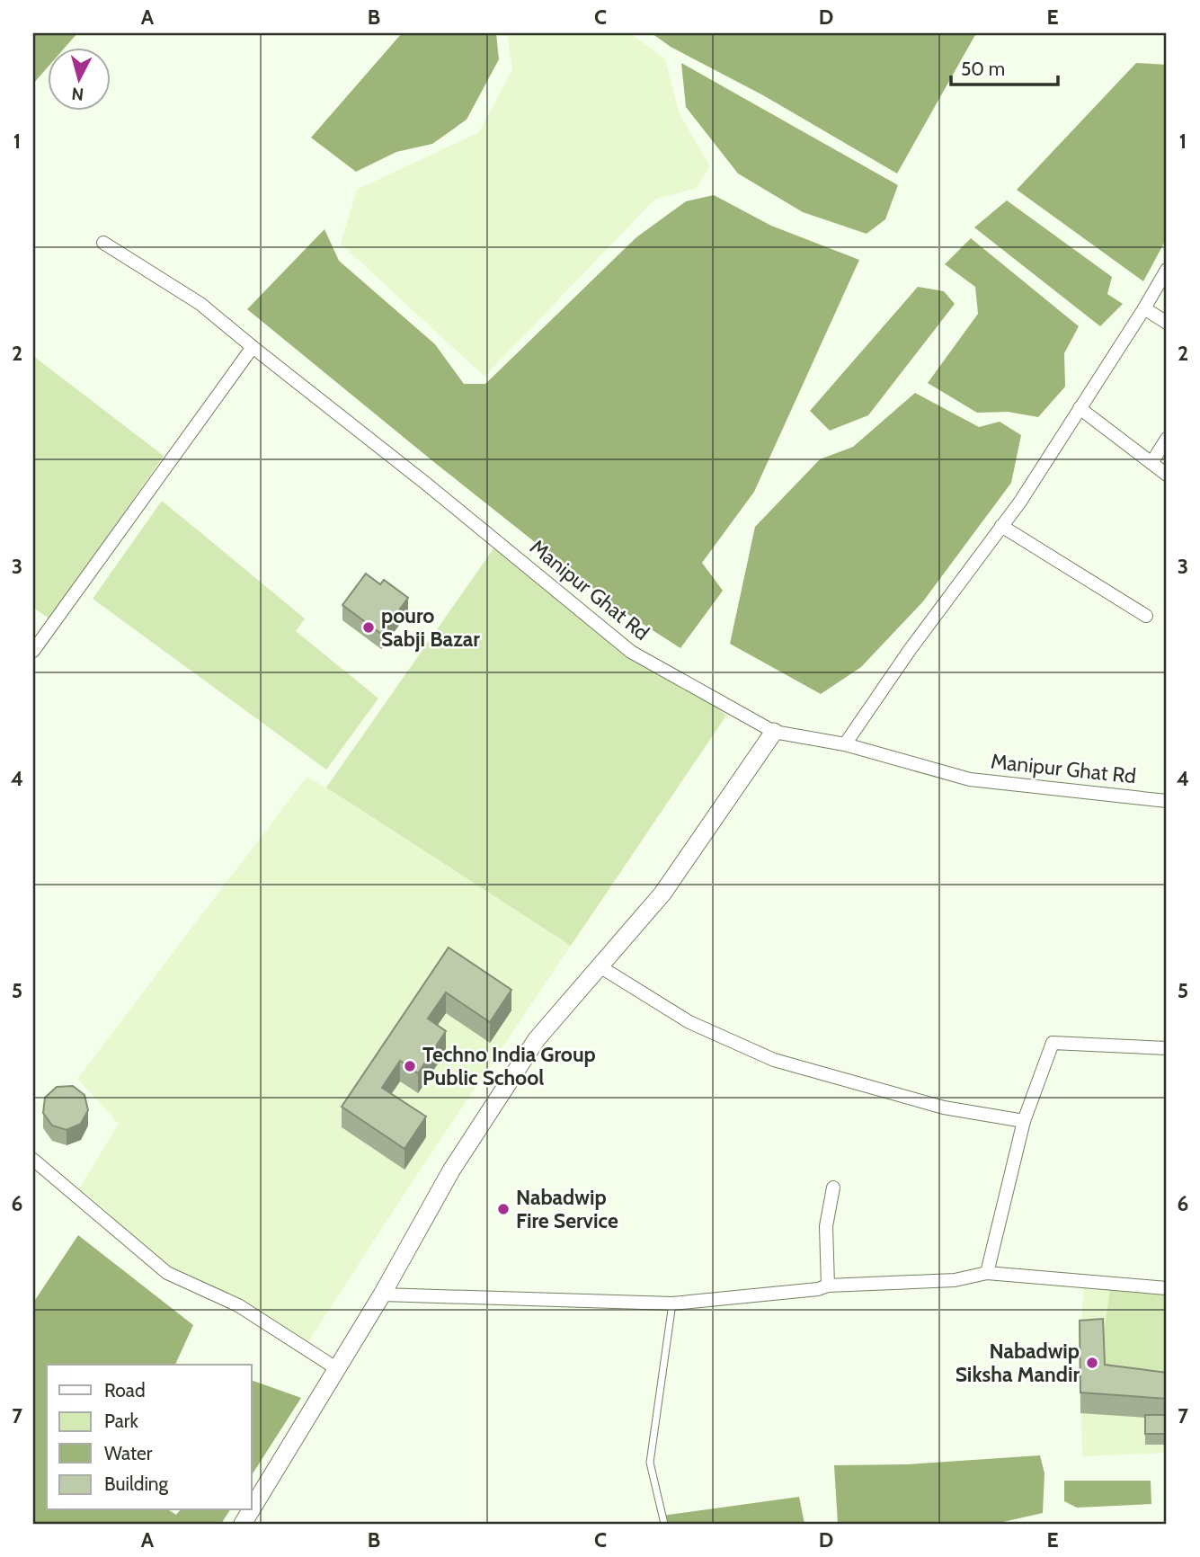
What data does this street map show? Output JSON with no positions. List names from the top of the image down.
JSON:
{
  "streets": {
    "street": ["Manipur Ghat Rd"]
  },
  "places": [
    "pouro Sabji Bazar",
    "Techno India Group Public School",
    "Nabadwip Fire Service",
    "Nabadwip Siksha Mandir"
  ],
  "legend": [
    "Road",
    "Park",
    "Water",
    "Building"
  ],
  "scale_bar": "50 m",
  "north": "bottom",
  "grid": {
    "columns": [
      "A",
      "B",
      "C",
      "D",
      "E"
    ],
    "rows": [
      "1",
      "2",
      "3",
      "4",
      "5",
      "6",
      "7"
    ]
  }
}
